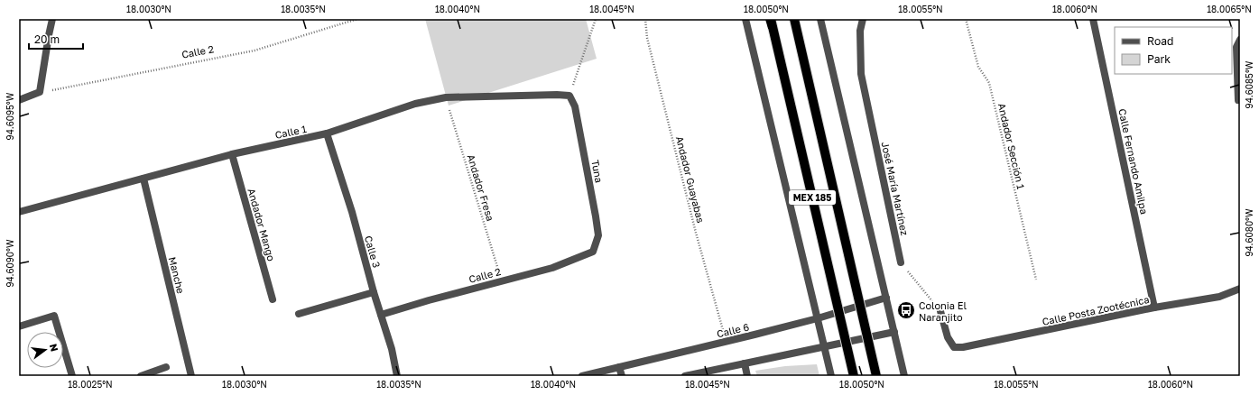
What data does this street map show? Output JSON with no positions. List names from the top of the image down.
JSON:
{
  "streets": {
    "main road": ["MEX 185"],
    "street": [
      "Calle 2",
      "Calle 1",
      "Calle Fernando Amilpa",
      "Tuna",
      "José María Martínez",
      "Andador Mango",
      "Calle 3",
      "Manche",
      "Calle Posta Zootécnica",
      "Calle 6"
    ],
    "path": ["Andador Sección 1", "Andador Guayabas", "Andador Fresa"]
  },
  "crossings": [
    ["Calle 2", "Tuna"],
    ["Calle 2", "Andador Fresa"],
    ["Calle 2", "Calle 3"],
    ["Calle 1", "Tuna"],
    ["Calle 1", "Andador Fresa"],
    ["Calle 1", "Andador Mango"],
    ["Calle 1", "Calle 3"],
    ["Calle 1", "Manche"],
    ["Calle Fernando Amilpa", "Calle Posta Zootécnica"],
    ["Andador Guayabas", "Calle 6"]
  ],
  "places": {
    "bus stop": ["Colonia El Naranjito"]
  },
  "legend": ["Road", "Park"],
  "scale_bar": "20 m",
  "north": "right",
  "coordinates": [
    "18.0030°N",
    "18.0035°N",
    "18.0040°N",
    "18.0045°N",
    "18.0050°N",
    "18.0055°N",
    "18.0060°N",
    "18.0065°N",
    "94.6085°W",
    "94.6095°W",
    "94.6080°W",
    "94.6090°W",
    "18.0025°N"
  ]
}
